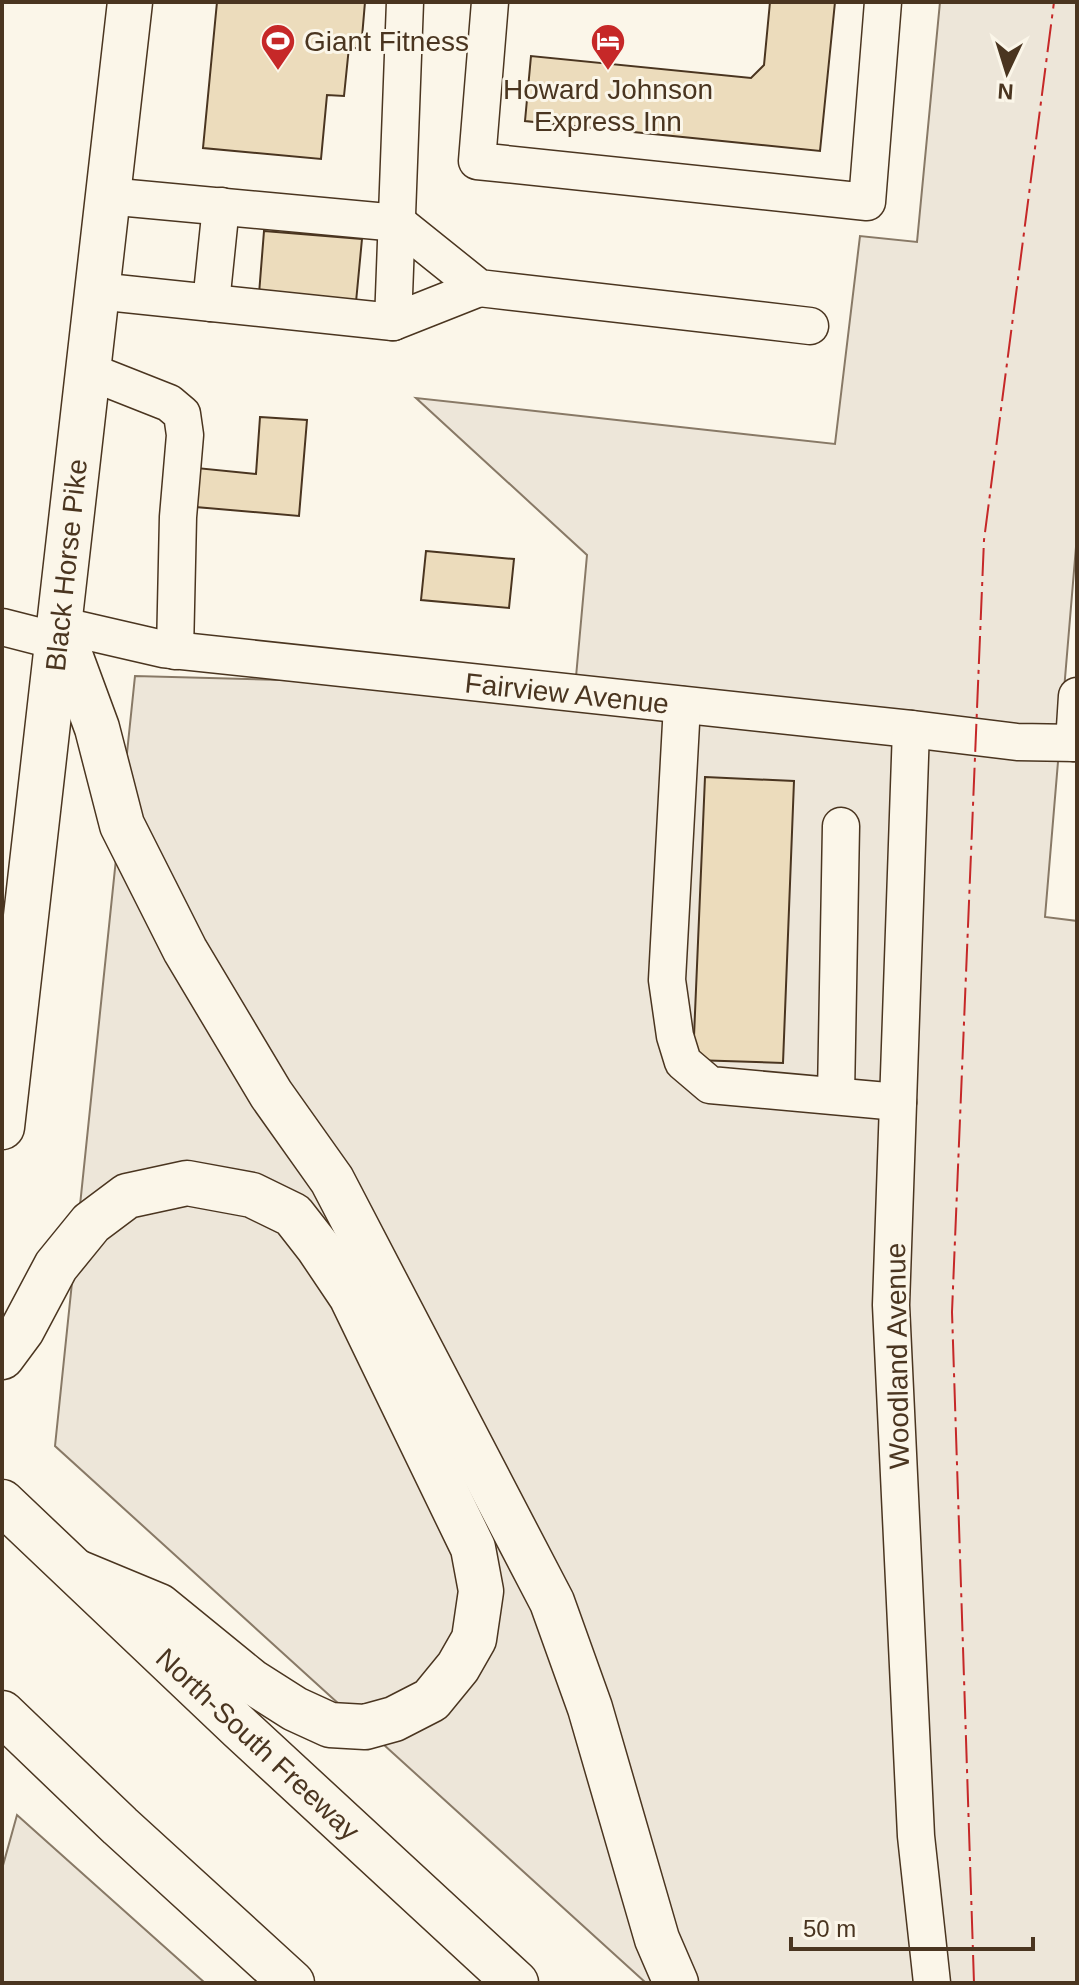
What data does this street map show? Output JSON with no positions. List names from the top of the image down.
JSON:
{
  "streets": {
    "main road": ["Black Horse Pike", "North-South Freeway"],
    "street": ["Fairview Avenue", "Woodland Avenue"]
  },
  "crossings": [
    ["Black Horse Pike", "Fairview Avenue"],
    ["Fairview Avenue", "Woodland Avenue"]
  ],
  "places": {
    "sports": ["Giant Fitness"],
    "hotel": ["Howard Johnson Express Inn"]
  },
  "scale_bar": "50 m",
  "north": "bottom"
}
